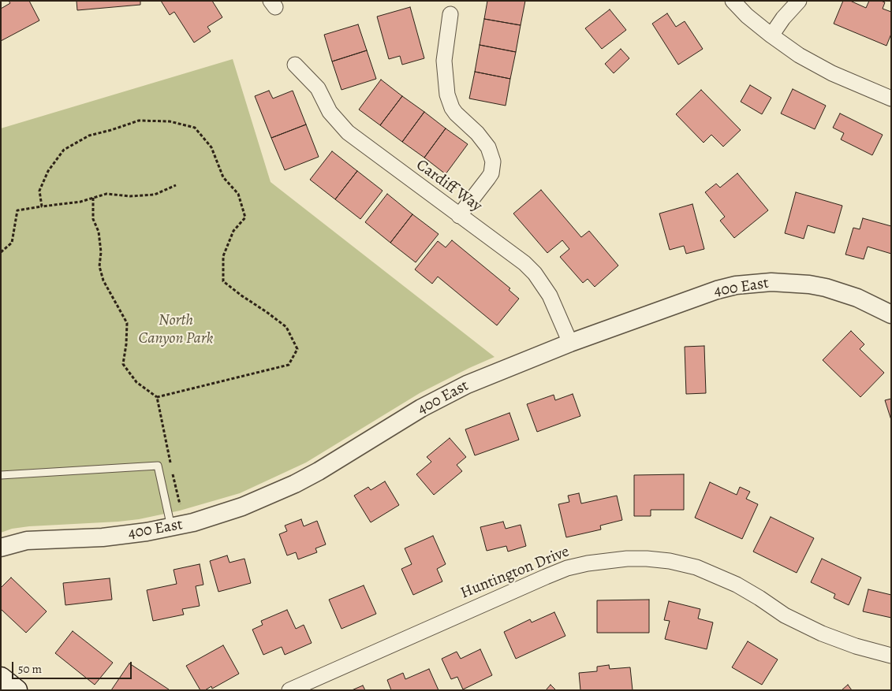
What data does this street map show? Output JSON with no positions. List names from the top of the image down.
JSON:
{
  "streets": {
    "street": ["Cardiff Way", "400 East", "Huntington Drive"]
  },
  "crossings": [
    ["Cardiff Way", "400 East"]
  ],
  "parks": ["North Canyon Park"],
  "scale_bar": "50 m"
}
